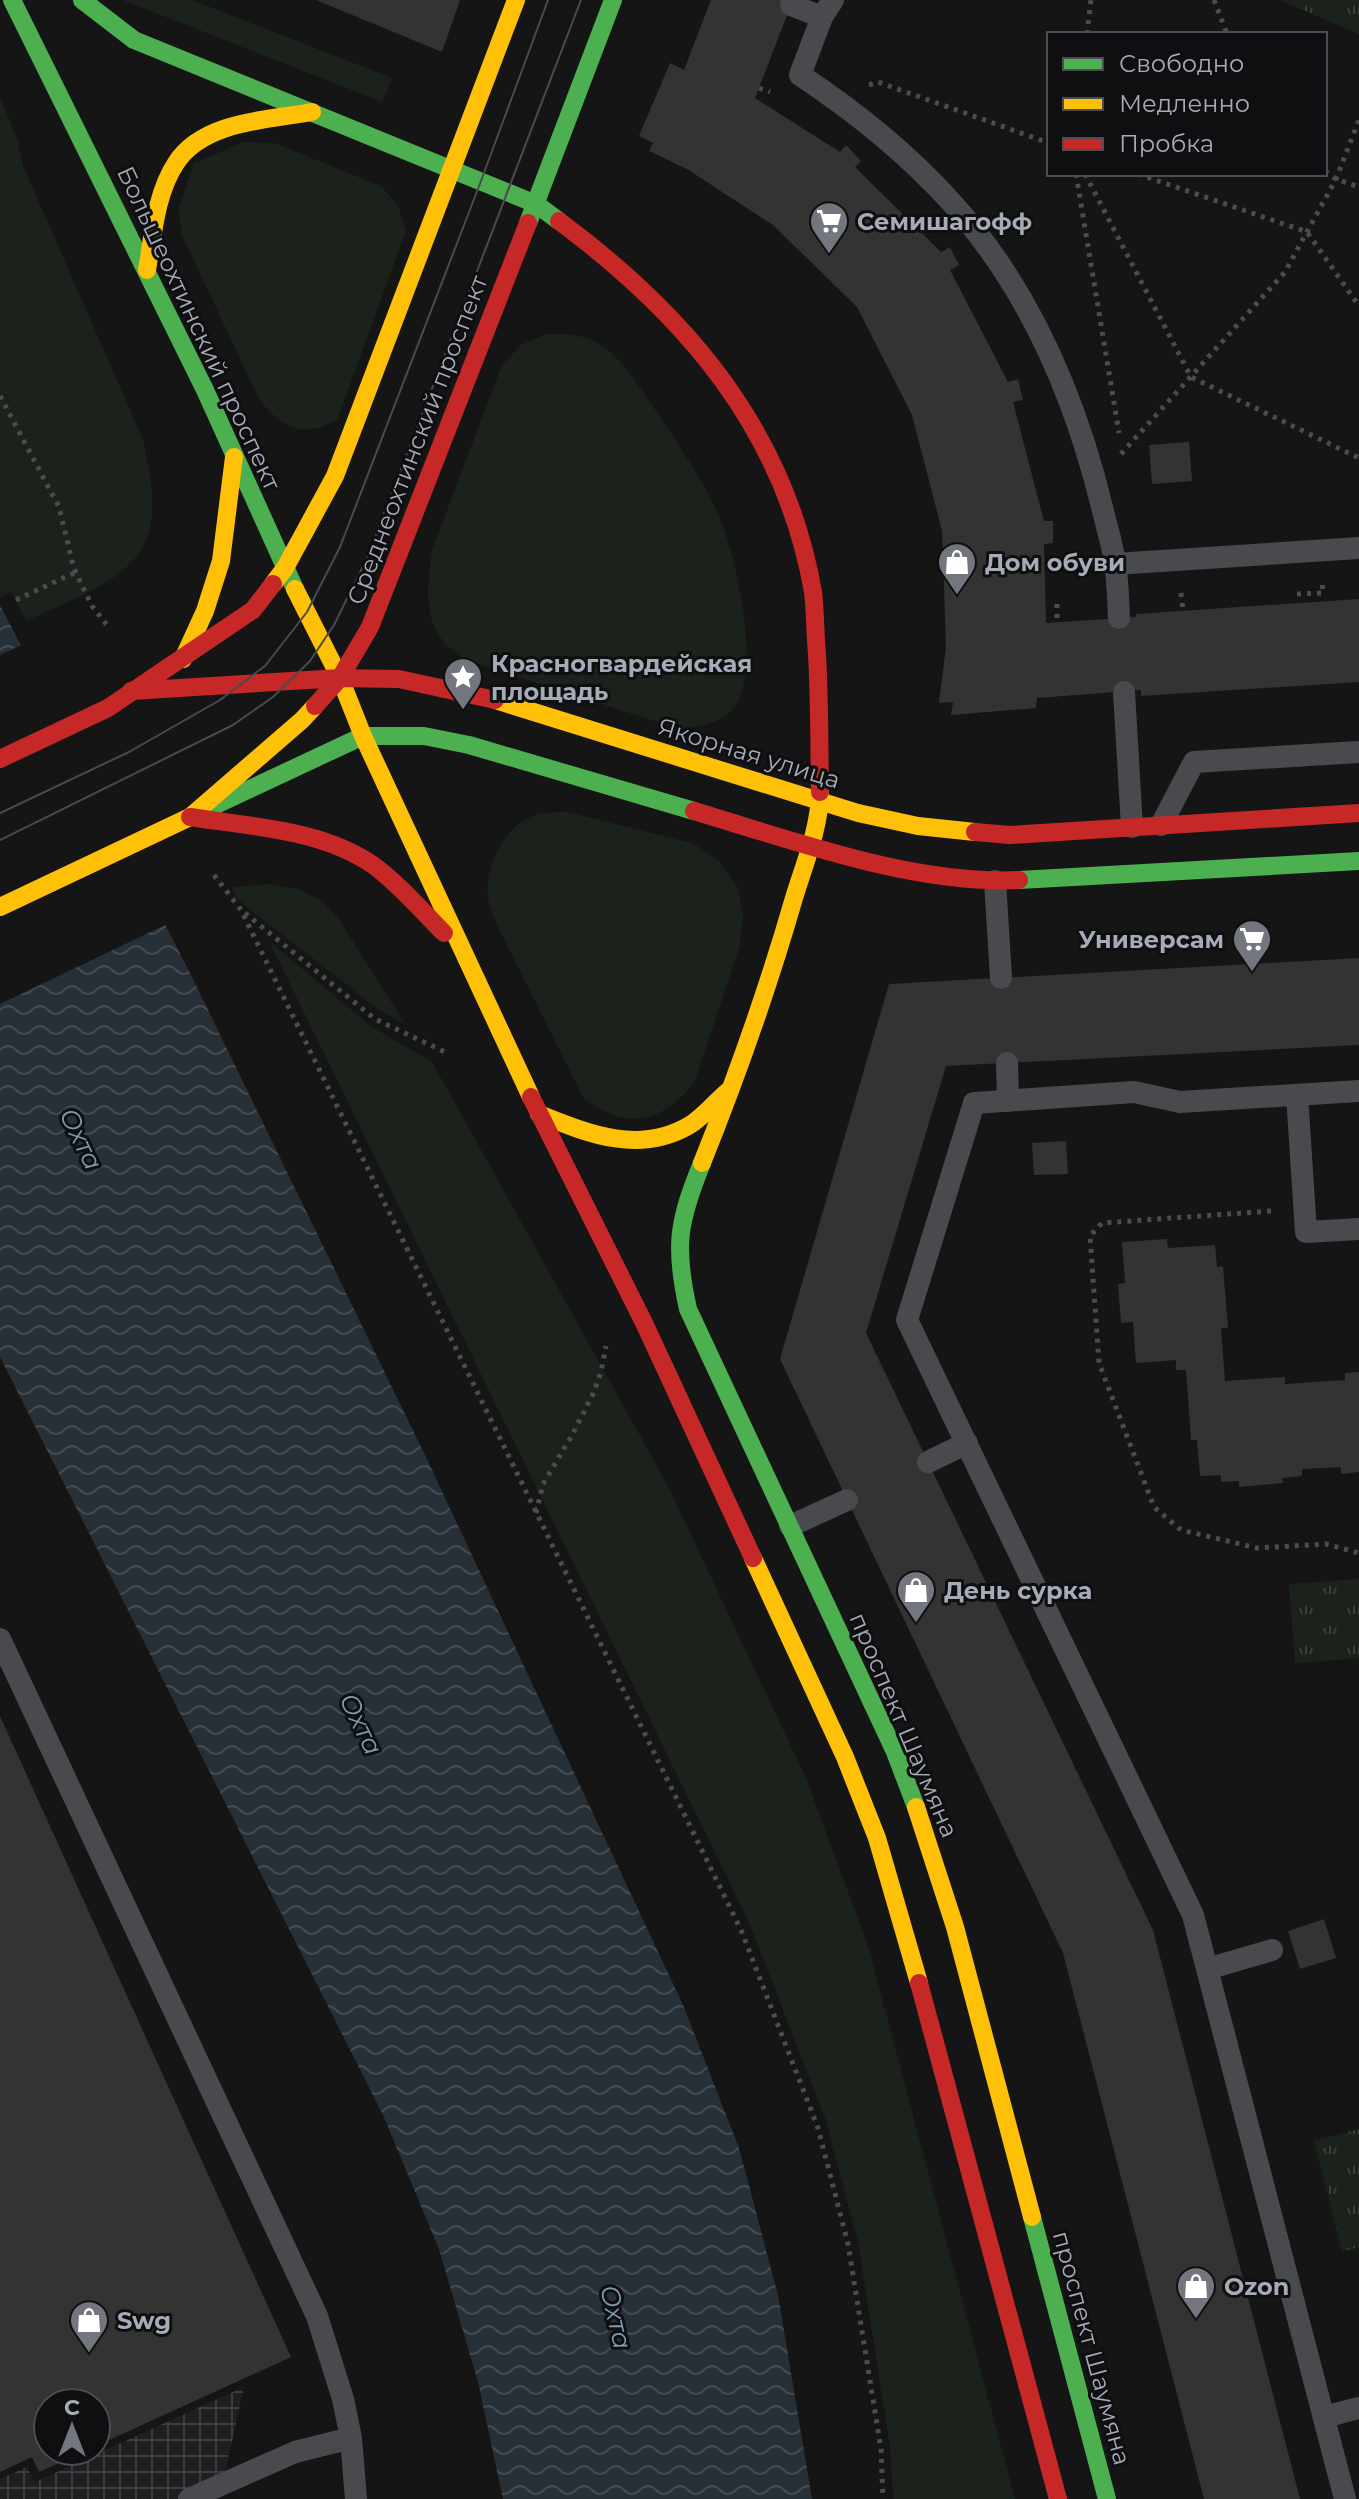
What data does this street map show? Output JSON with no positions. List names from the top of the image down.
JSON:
{
  "streets": {
    "street": [
      "Большеохтинский проспект",
      "Среднеохтинский проспект",
      "Якорная улица",
      "проспект Шаумяна"
    ]
  },
  "crossings": [
    ["Большеохтинский проспект", "Среднеохтинский проспект"],
    ["Большеохтинский проспект", "Якорная улица"],
    ["Среднеохтинский проспект", "Якорная улица"]
  ],
  "water": ["Охта"],
  "places": {
    "supermarket": ["Семишагофф", "Универсам"],
    "shop": [
      "Дом обуви",
      "День сурка",
      "Ozon",
      "Swg"
    ],
    "place": ["Красногвардейская площадь"]
  },
  "legend": ["Свободно", "Медленно", "Пробка"],
  "north": "top"
}
